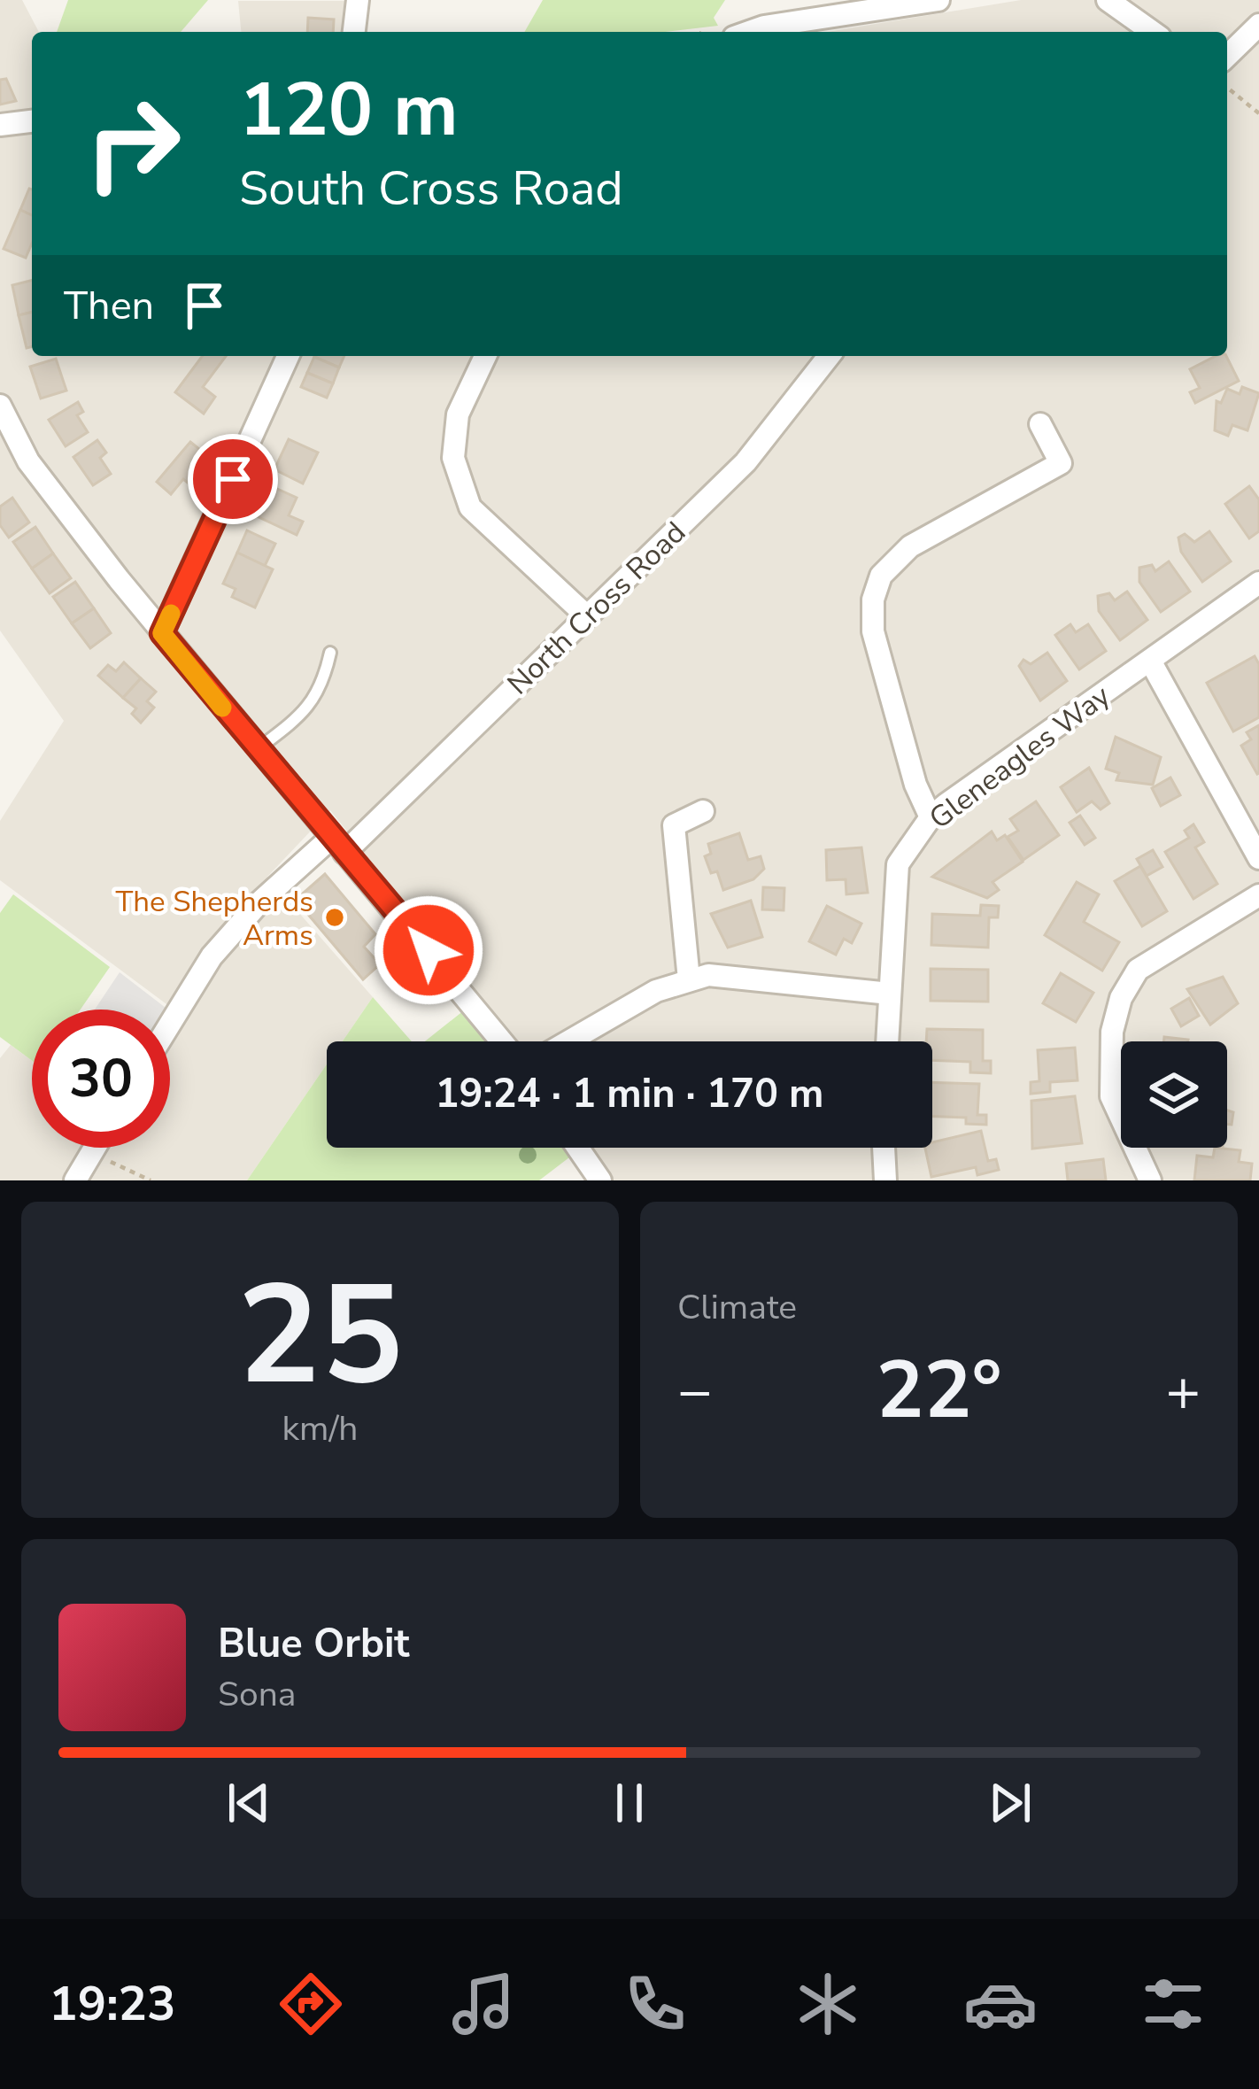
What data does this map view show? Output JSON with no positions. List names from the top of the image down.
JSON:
{
  "streets": {
    "street": ["North Cross Road", "Gleneagles Way"]
  },
  "places": ["The Shepherds Arms"],
  "page": {
    "turn": ["120 m", "South Cross Road"],
    "then": "Then",
    "limit": "30",
    "trip": "19:24 · 1 min · 170 m",
    "tile": [
      ["25", "km/h"],
      "Climate"
    ],
    "heat": ["−", "22°", "+"],
    "song": ["Blue Orbit", "Sona"],
    "tabs": "19:23"
  }
}
